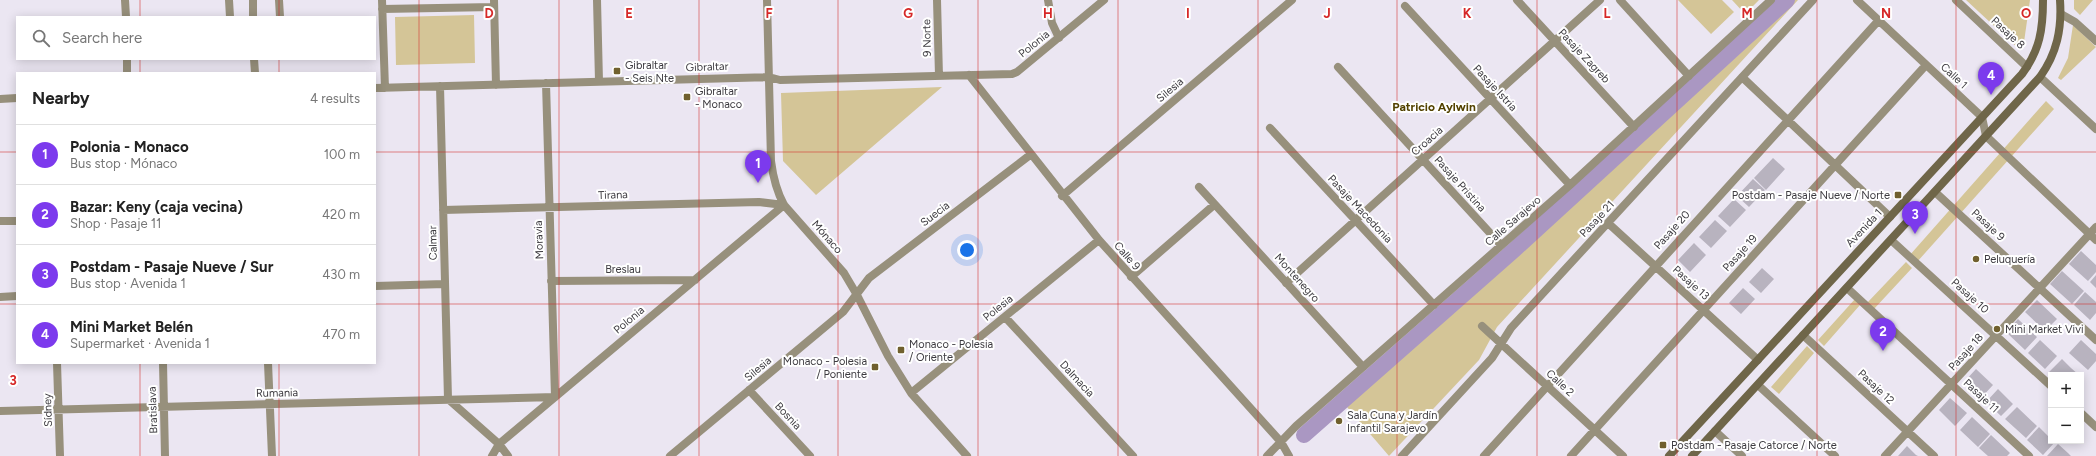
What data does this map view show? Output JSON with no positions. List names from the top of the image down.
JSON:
{
  "streets": {
    "street": [
      "Pasaje 8",
      "9 Norte",
      "Polonia",
      "Pasaje Zagreb",
      "Gibraltar",
      "Calle 1",
      "Pasaje Istria",
      "Silesia",
      "Croacia",
      "Pasaje Pristina",
      "Tirana",
      "Pasaje Macedonia",
      "Suecia",
      "Pasaje 21",
      "Calle Sarajevo",
      "Pasaje 9",
      "Avenida 1",
      "Pasaje 20",
      "Mónaco",
      "Moravia",
      "Calmar",
      "Pasaje 19",
      "Calle 9",
      "Breslau",
      "Montenegro",
      "Pasaje 13",
      "Pasaje 10",
      "Polesia",
      "Pasaje 18",
      "Dalmacia",
      "Calle 2",
      "Pasaje 12",
      "Rumania",
      "Pasaje 11",
      "Sídney",
      "Bratislava",
      "Bosnia"
    ]
  },
  "crossings": [
    ["Pasaje 8", "Avenida 1"],
    ["9 Norte", "Gibraltar"],
    ["Polonia", "Gibraltar"],
    ["Polonia", "Tirana"],
    ["Polonia", "Mónaco"],
    ["Polonia", "Moravia"],
    ["Polonia", "Breslau"],
    ["Polonia", "Rumania"],
    ["Pasaje Zagreb", "Croacia"],
    ["Pasaje Zagreb", "Calle Sarajevo"],
    ["Gibraltar", "Mónaco"],
    ["Gibraltar", "Moravia"],
    ["Gibraltar", "Calmar"],
    ["Gibraltar", "Calle 9"],
    ["Calle 1", "Avenida 1"],
    ["Calle 1", "Pasaje 20"],
    ["Calle 1", "Pasaje 19"],
    ["Pasaje Istria", "Croacia"],
    ["Pasaje Istria", "Calle Sarajevo"],
    ["Silesia", "Suecia"],
    ["Silesia", "Mónaco"],
    ["Silesia", "Calle 9"],
    ["Silesia", "Bosnia"],
    ["Croacia", "Pasaje Pristina"],
    ["Croacia", "Pasaje Macedonia"],
    ["Croacia", "Montenegro"],
    ["Pasaje Pristina", "Calle Sarajevo"],
    ["Tirana", "Mónaco"],
    ["Tirana", "Moravia"],
    ["Tirana", "Calmar"],
    ["Pasaje Macedonia", "Calle Sarajevo"],
    ["Suecia", "Mónaco"],
    ["Suecia", "Calle 9"],
    ["Pasaje 21", "Pasaje 13"],
    ["Pasaje 21", "Calle 2"],
    ["Calle Sarajevo", "Calle 9"],
    ["Calle Sarajevo", "Montenegro"],
    ["Pasaje 9", "Pasaje 18"],
    ["Avenida 1", "Pasaje 13"],
    ["Pasaje 20", "Pasaje 13"],
    ["Pasaje 20", "Calle 2"],
    ["Mónaco", "Polesia"],
    ["Moravia", "Breslau"],
    ["Moravia", "Rumania"],
    ["Calmar", "Rumania"],
    ["Pasaje 19", "Pasaje 13"],
    ["Pasaje 19", "Calle 2"],
    ["Calle 9", "Polesia"],
    ["Pasaje 10", "Pasaje 18"],
    ["Polesia", "Dalmacia"],
    ["Pasaje 18", "Pasaje 12"],
    ["Pasaje 18", "Pasaje 11"],
    ["Rumania", "Sídney"],
    ["Rumania", "Bratislava"]
  ],
  "districts": ["Patricio Aylwin"],
  "places": {
    "transit": [
      "Gibraltar - Seis Nte",
      "Gibraltar - Monaco",
      "Postdam - Pasaje Nueve / Norte",
      "Monaco - Polesia / Oriente",
      "Monaco - Polesia / Poniente",
      "Postdam - Pasaje Catorce / Norte"
    ],
    "other": ["Peluquería", "Mini Market Vivi", "Sala Cuna y Jardín Infantil Sarajevo"]
  },
  "page": {
    "search": "Search here",
    "pins": [
      "4",
      "1",
      "3",
      "2"
    ],
    "heading": ["Nearby", "4 results"],
    "list": [
      {
        "mark": "1",
        "name": "Polonia - Monaco",
        "note": "Bus stop · Mónaco",
        "value": "100 m"
      },
      {
        "mark": "2",
        "name": "Bazar: Keny (caja vecina)",
        "note": "Shop · Pasaje 11",
        "value": "420 m"
      },
      {
        "mark": "3",
        "name": "Postdam - Pasaje Nueve / Sur",
        "note": "Bus stop · Avenida 1",
        "value": "430 m"
      },
      {
        "mark": "4",
        "name": "Mini Market Belén",
        "note": "Supermarket · Avenida 1",
        "value": "470 m"
      }
    ],
    "map_buttons": ["+", "−"]
  },
  "grid": {
    "columns": [
      "D",
      "E",
      "F",
      "G",
      "H",
      "I",
      "J",
      "K",
      "L",
      "M",
      "N",
      "O"
    ],
    "rows": ["3"]
  }
}
